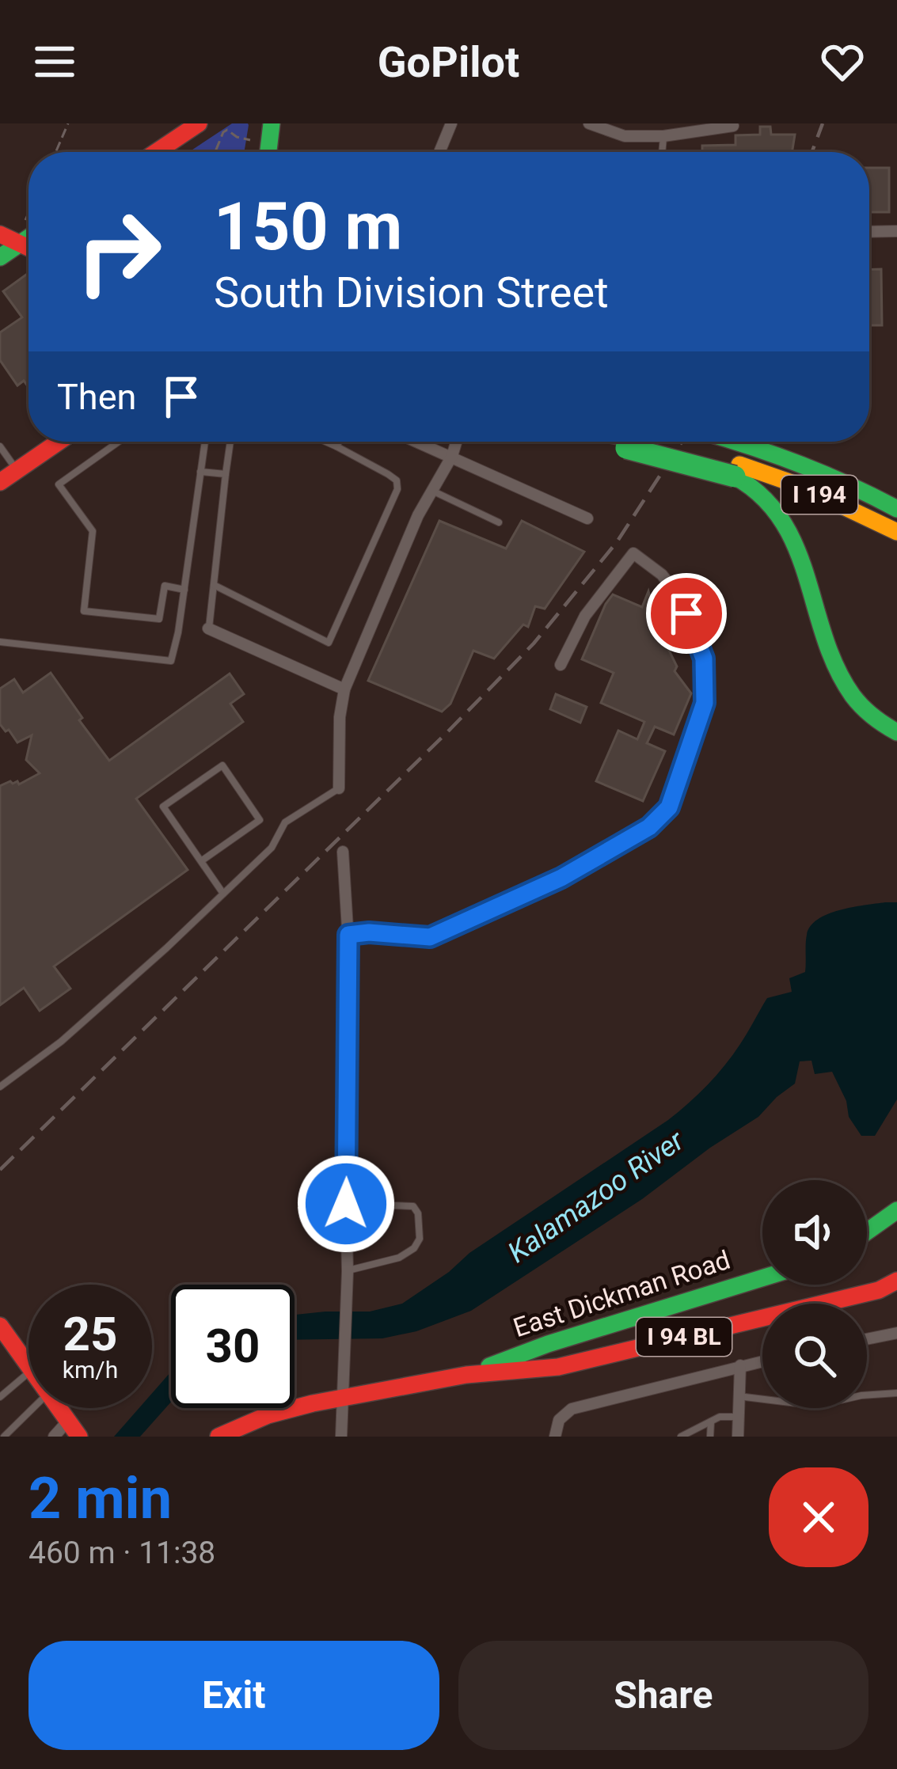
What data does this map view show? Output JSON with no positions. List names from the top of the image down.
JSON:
{
  "streets": {
    "main road": ["I 194", "East Dickman Road", "I 94 BL"]
  },
  "water": ["Kalamazoo River"],
  "page": {
    "header": "GoPilot",
    "turn": ["150 m", "South Division Street"],
    "then": "Then",
    "speed": "25 km/h",
    "limit": "30",
    "heading": ["2 min", "460 m · 11:38"],
    "buttons": ["Exit", "Share"]
  }
}
